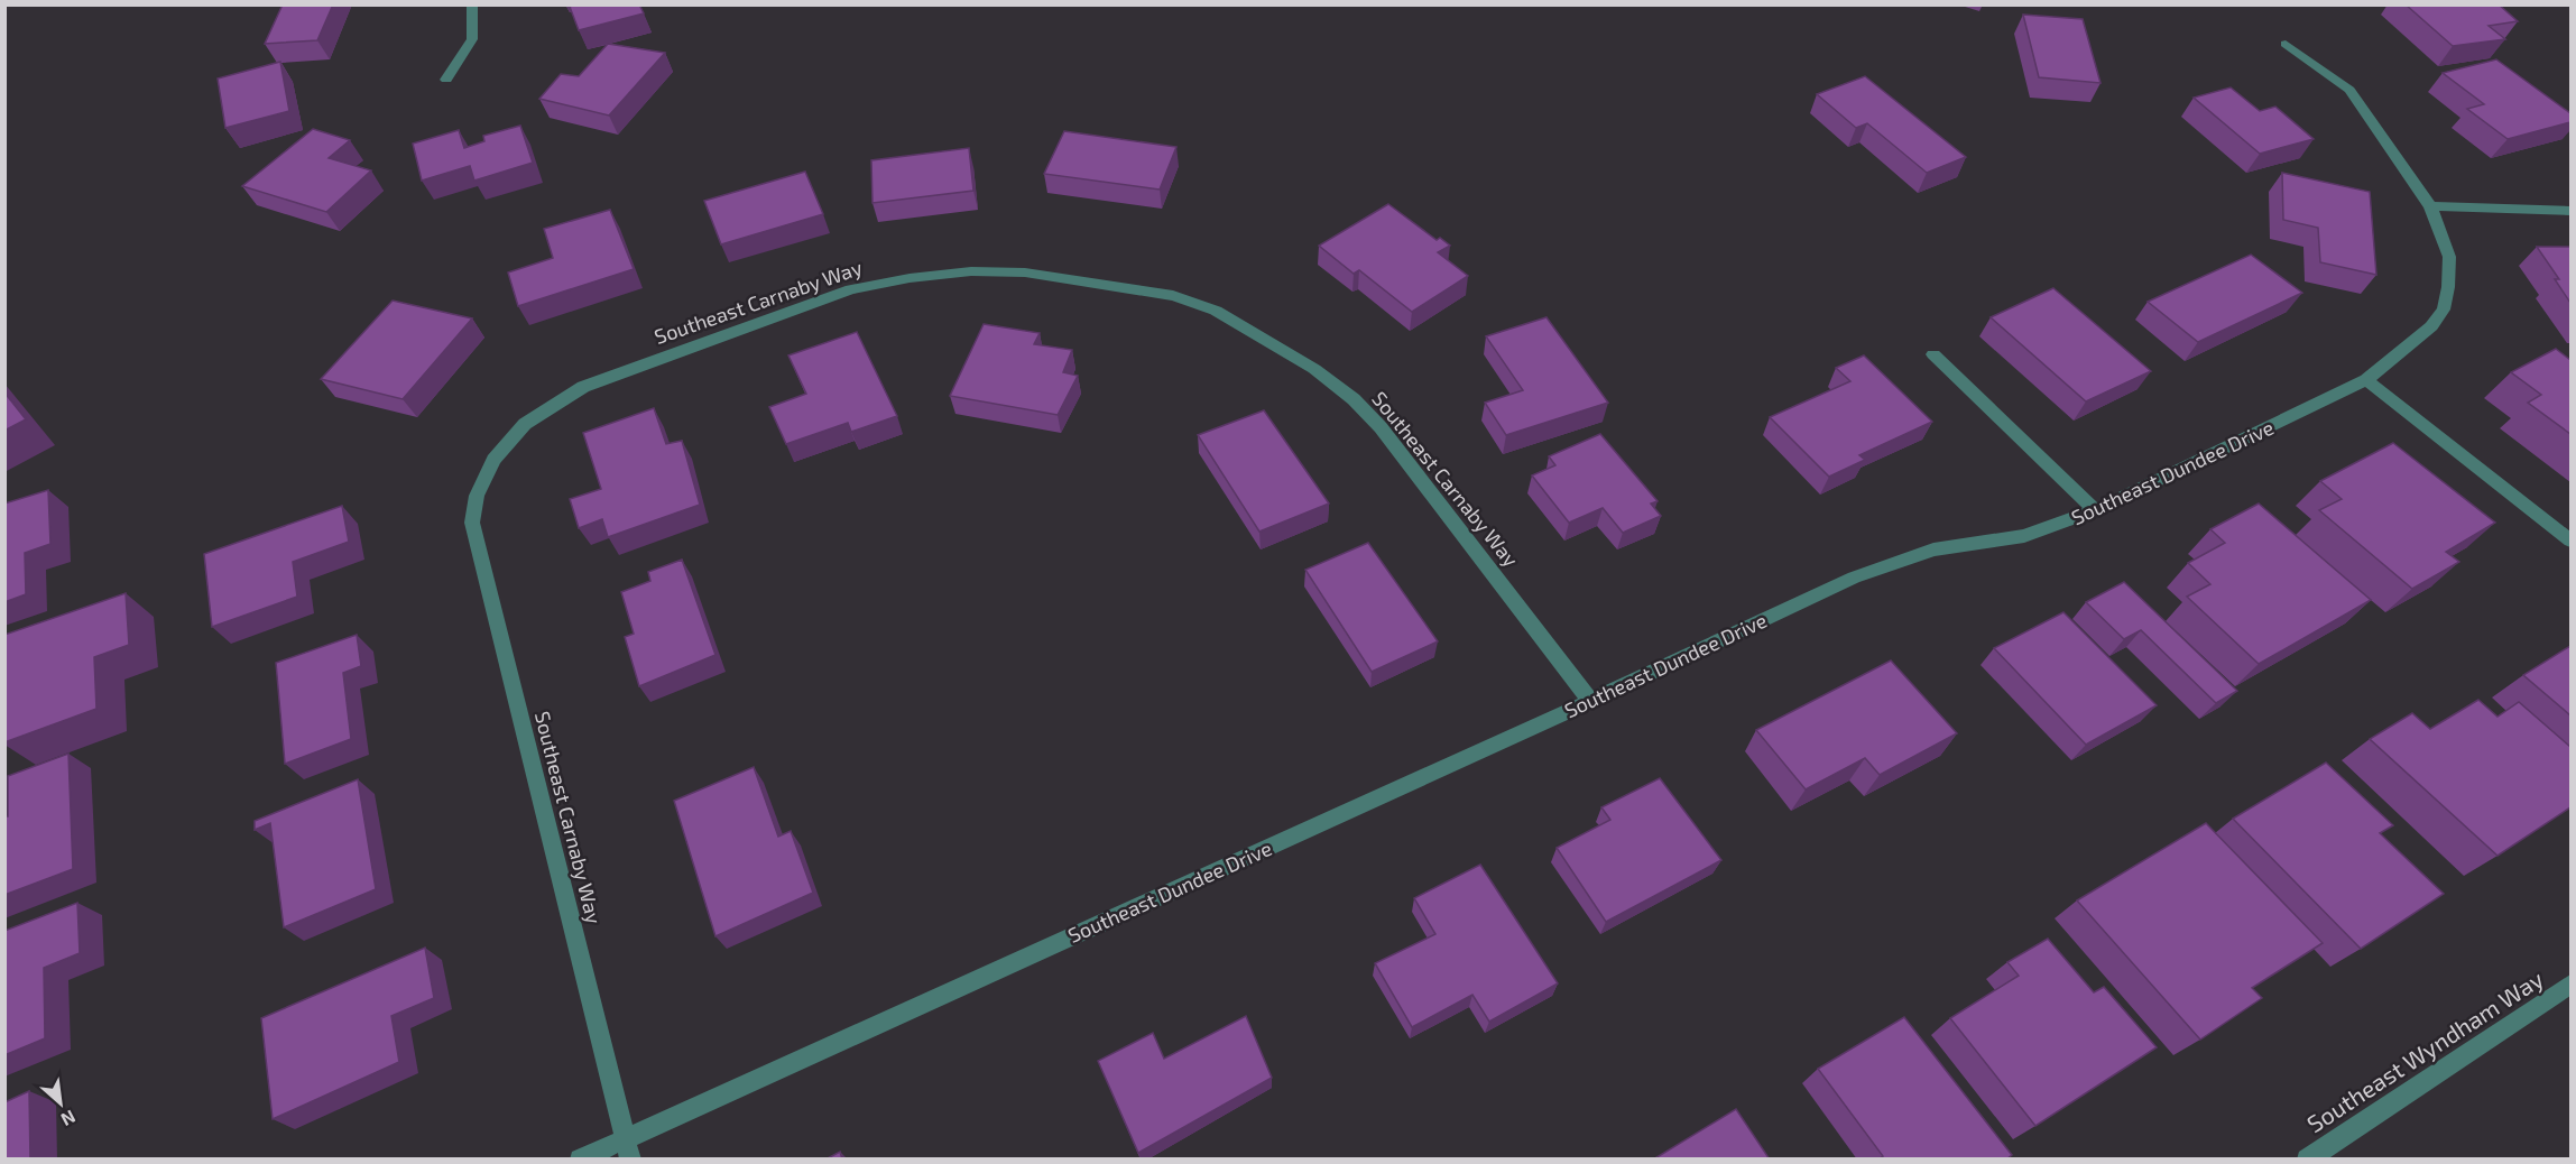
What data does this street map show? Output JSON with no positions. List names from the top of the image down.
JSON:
{
  "streets": {
    "street": ["Southeast Carnaby Way", "Southeast Dundee Drive", "Southeast Wyndham Way"]
  },
  "crossings": [
    ["Southeast Carnaby Way", "Southeast Dundee Drive"]
  ],
  "north": "bottom right"
}
